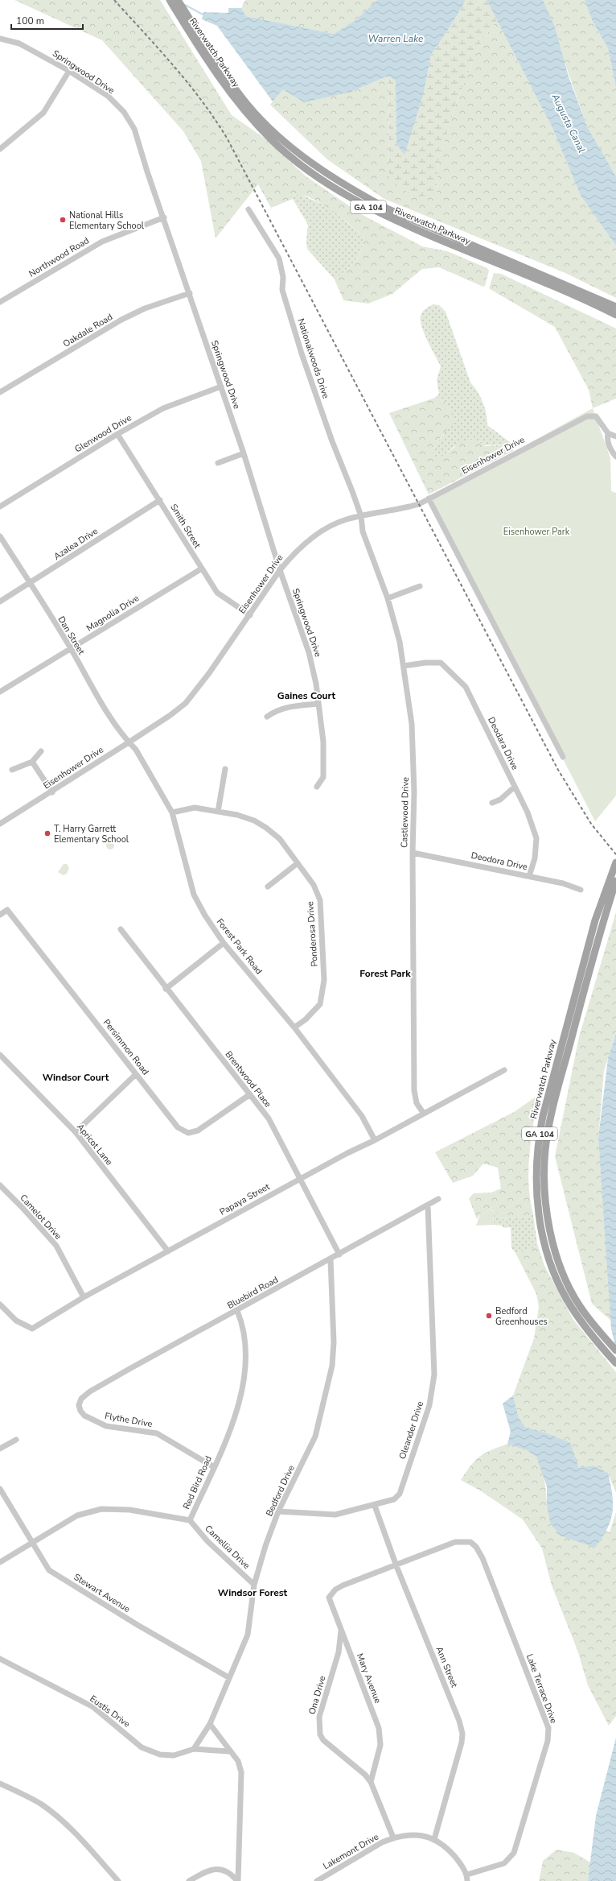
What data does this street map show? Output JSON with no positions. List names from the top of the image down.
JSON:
{
  "streets": {
    "main road": ["Riverwatch Parkway", "GA 104"],
    "street": [
      "Springwood Drive",
      "Northwood Road",
      "Oakdale Road",
      "Nationalwoods Drive",
      "Glenwood Drive",
      "Eisenhower Drive",
      "Smith Street",
      "Azalea Drive",
      "Magnolia Drive",
      "Dan Street",
      "Deodara Drive",
      "Castlewood Drive",
      "Deodora Drive",
      "Ponderosa Drive",
      "Forest Park Road",
      "Persimmon Road",
      "Brentwood Place",
      "Apricot Lane",
      "Papaya Street",
      "Camelot Drive",
      "Bluebird Road",
      "Flythe Drive",
      "Oleander Drive",
      "Red Bird Road",
      "Bedford Drive",
      "Camellia Drive",
      "Stewart Avenue",
      "Ann Street",
      "Mary Avenue",
      "Lake Terrace Drive",
      "Ona Drive",
      "Eustis Drive",
      "Lakemont Drive"
    ]
  },
  "crossings": [
    ["Springwood Drive", "Northwood Road"],
    ["Springwood Drive", "Oakdale Road"],
    ["Springwood Drive", "Glenwood Drive"],
    ["Springwood Drive", "Eisenhower Drive"],
    ["Nationalwoods Drive", "Eisenhower Drive"],
    ["Nationalwoods Drive", "Castlewood Drive"],
    ["Glenwood Drive", "Smith Street"],
    ["Eisenhower Drive", "Smith Street"],
    ["Eisenhower Drive", "Dan Street"],
    ["Eisenhower Drive", "Castlewood Drive"],
    ["Eisenhower Drive", "Forest Park Road"],
    ["Smith Street", "Azalea Drive"],
    ["Smith Street", "Magnolia Drive"],
    ["Azalea Drive", "Dan Street"],
    ["Magnolia Drive", "Dan Street"],
    ["Dan Street", "Forest Park Road"],
    ["Deodara Drive", "Castlewood Drive"],
    ["Deodara Drive", "Deodora Drive"],
    ["Castlewood Drive", "Deodora Drive"],
    ["Castlewood Drive", "Papaya Street"],
    ["Ponderosa Drive", "Forest Park Road"],
    ["Forest Park Road", "Papaya Street"],
    ["Persimmon Road", "Brentwood Place"],
    ["Brentwood Place", "Papaya Street"],
    ["Brentwood Place", "Bluebird Road"],
    ["Apricot Lane", "Papaya Street"],
    ["Papaya Street", "Camelot Drive"],
    ["Bluebird Road", "Flythe Drive"],
    ["Bluebird Road", "Oleander Drive"],
    ["Bluebird Road", "Red Bird Road"],
    ["Bluebird Road", "Bedford Drive"],
    ["Flythe Drive", "Red Bird Road"],
    ["Oleander Drive", "Bedford Drive"],
    ["Oleander Drive", "Ann Street"],
    ["Red Bird Road", "Camellia Drive"],
    ["Red Bird Road", "Stewart Avenue"],
    ["Bedford Drive", "Camellia Drive"],
    ["Bedford Drive", "Stewart Avenue"],
    ["Ann Street", "Mary Avenue"],
    ["Ann Street", "Lake Terrace Drive"],
    ["Ann Street", "Lakemont Drive"],
    ["Mary Avenue", "Lake Terrace Drive"],
    ["Mary Avenue", "Ona Drive"]
  ],
  "districts": [
    "Gaines Court",
    "Forest Park",
    "Windsor Court",
    "Windsor Forest"
  ],
  "water": ["Warren Lake", "Augusta Canal"],
  "parks": ["Eisenhower Park"],
  "places": ["National Hills Elementary School", "T. Harry Garrett Elementary School", "Bedford Greenhouses"],
  "scale_bar": "100 m"
}
